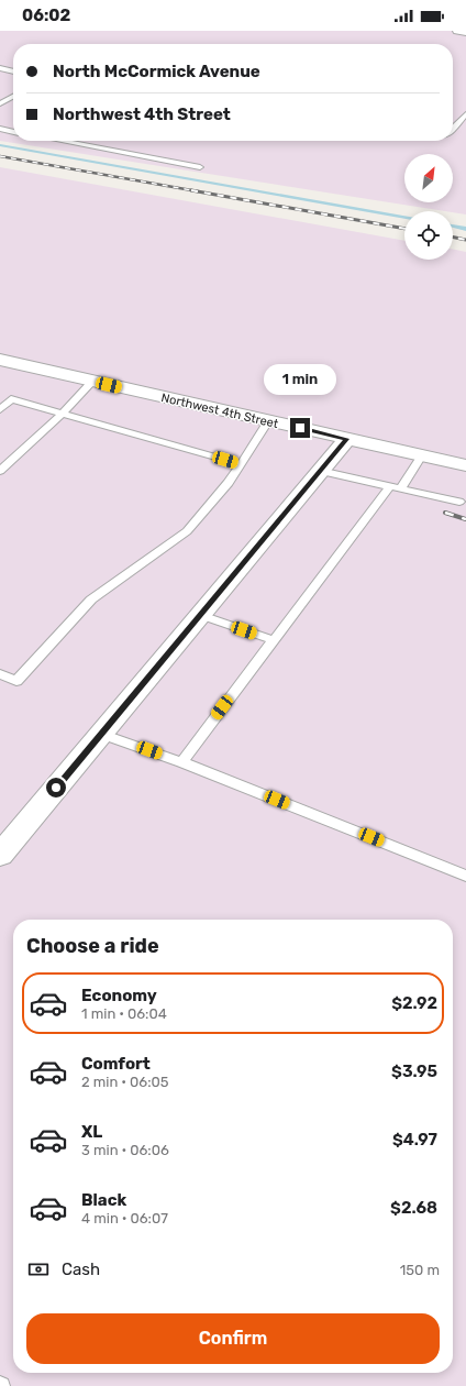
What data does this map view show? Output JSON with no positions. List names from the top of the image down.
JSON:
{
  "streets": {
    "street": ["Northwest 4th Street"]
  },
  "north": "top right",
  "page": {
    "status": "06:02",
    "banner": ["North McCormick Avenue", "Northwest 4th Street"],
    "bubble": "1 min",
    "heading": "Choose a ride",
    "list": [
      {
        "name": "Economy",
        "note": "1 min · 06:04",
        "value": "$2.92"
      },
      {
        "name": "Comfort",
        "note": "2 min · 06:05",
        "value": "$3.95"
      },
      {
        "name": "XL",
        "note": "3 min · 06:06",
        "value": "$4.97"
      },
      {
        "name": "Black",
        "note": "4 min · 06:07",
        "value": "$2.68"
      }
    ],
    "pay": ["Cash", "150 m"],
    "buttons": "Confirm"
  }
}
